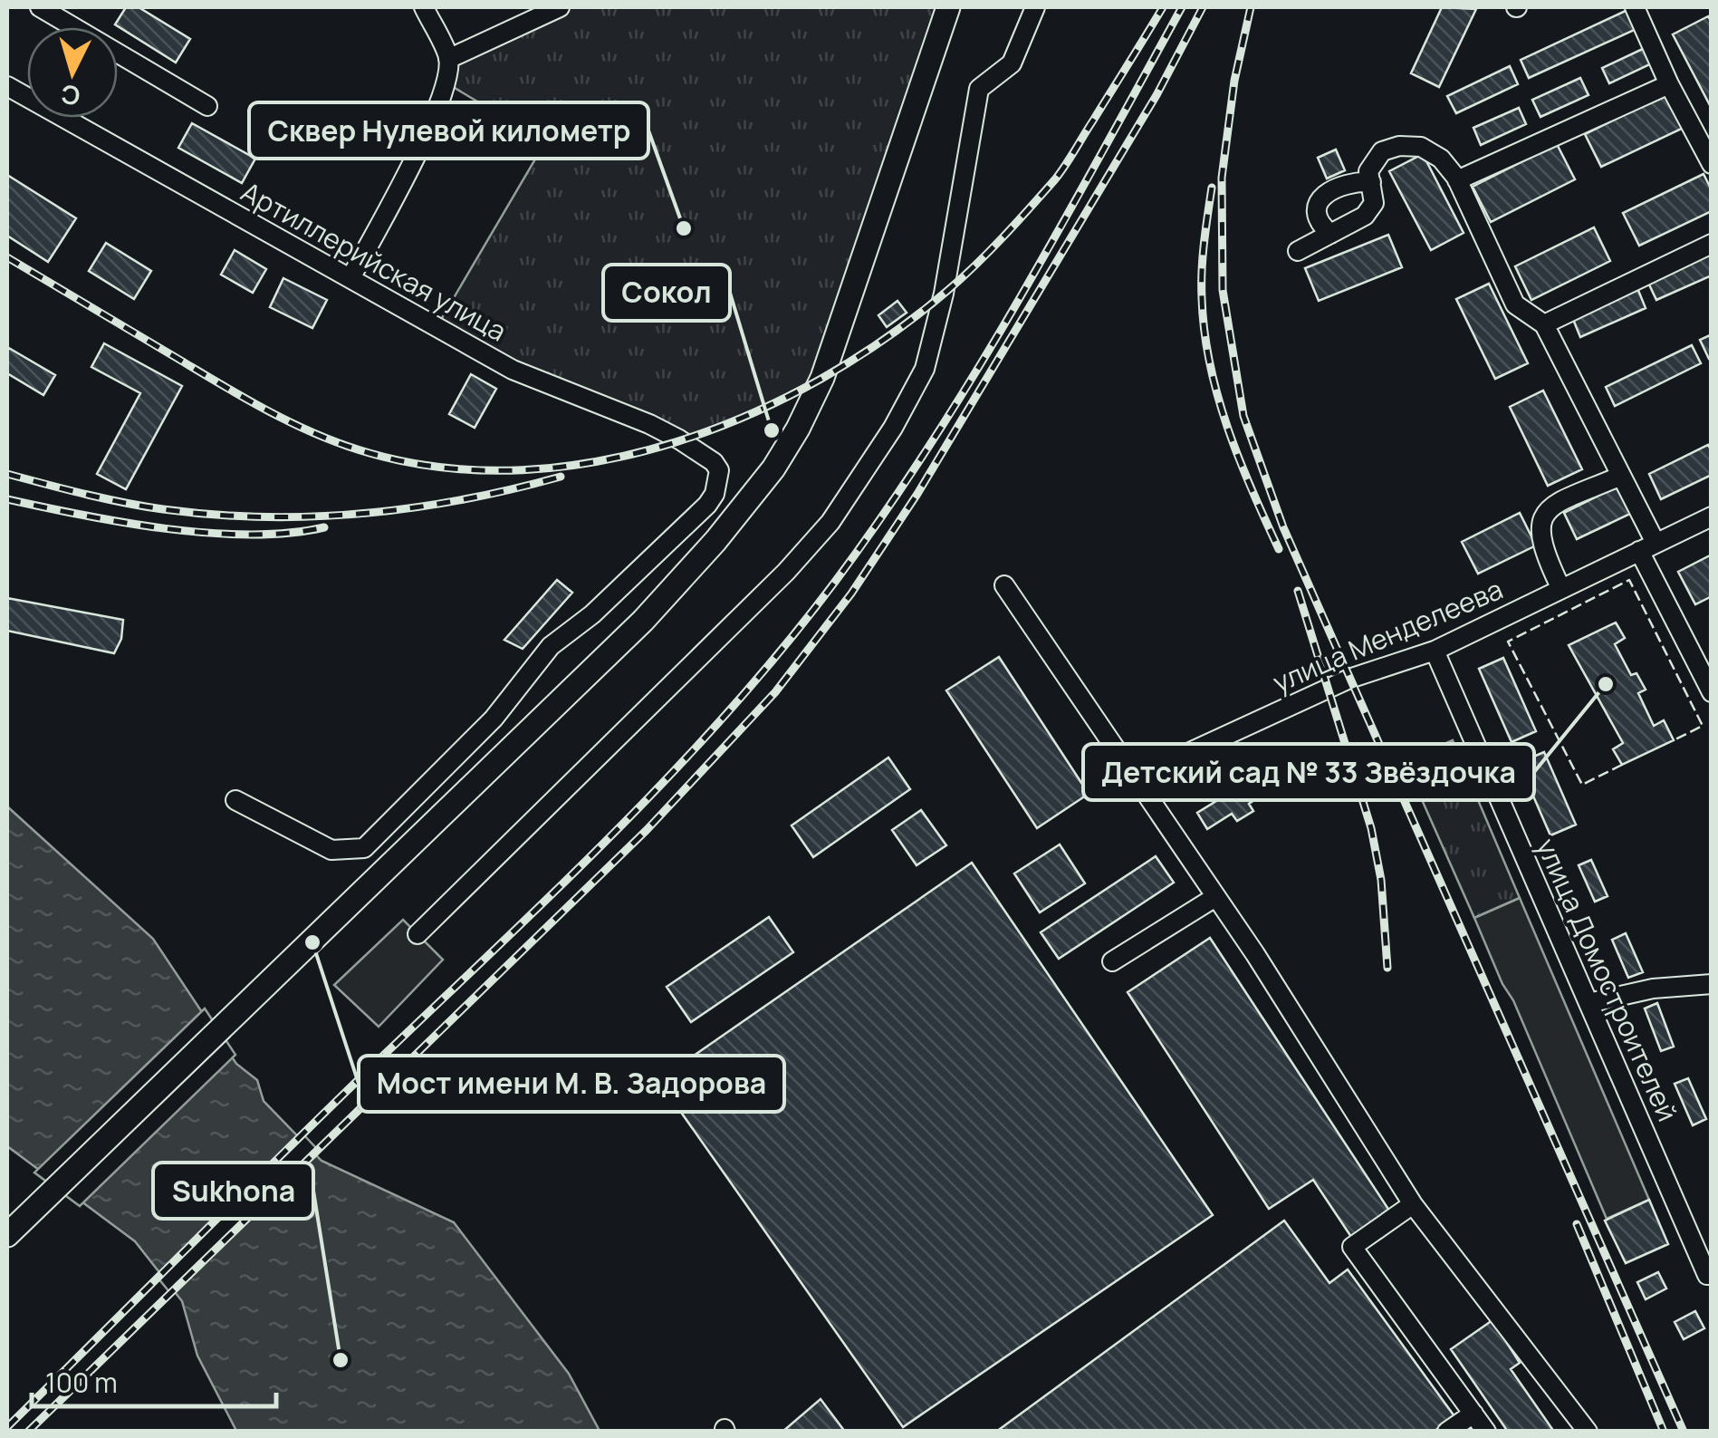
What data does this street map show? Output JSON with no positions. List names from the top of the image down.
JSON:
{
  "streets": {
    "street": ["Артиллерийская улица", "улица Менделеева", "улица Домостроителей"]
  },
  "crossings": [
    ["улица Менделеева", "улица Домостроителей"]
  ],
  "places": [
    "Сквер Нулевой километр",
    "Сокол",
    "Детский сад № 33 Звёздочка",
    "Мост имени М. В. Задорова",
    "Sukhona"
  ],
  "scale_bar": "100 m",
  "north": "bottom"
}
